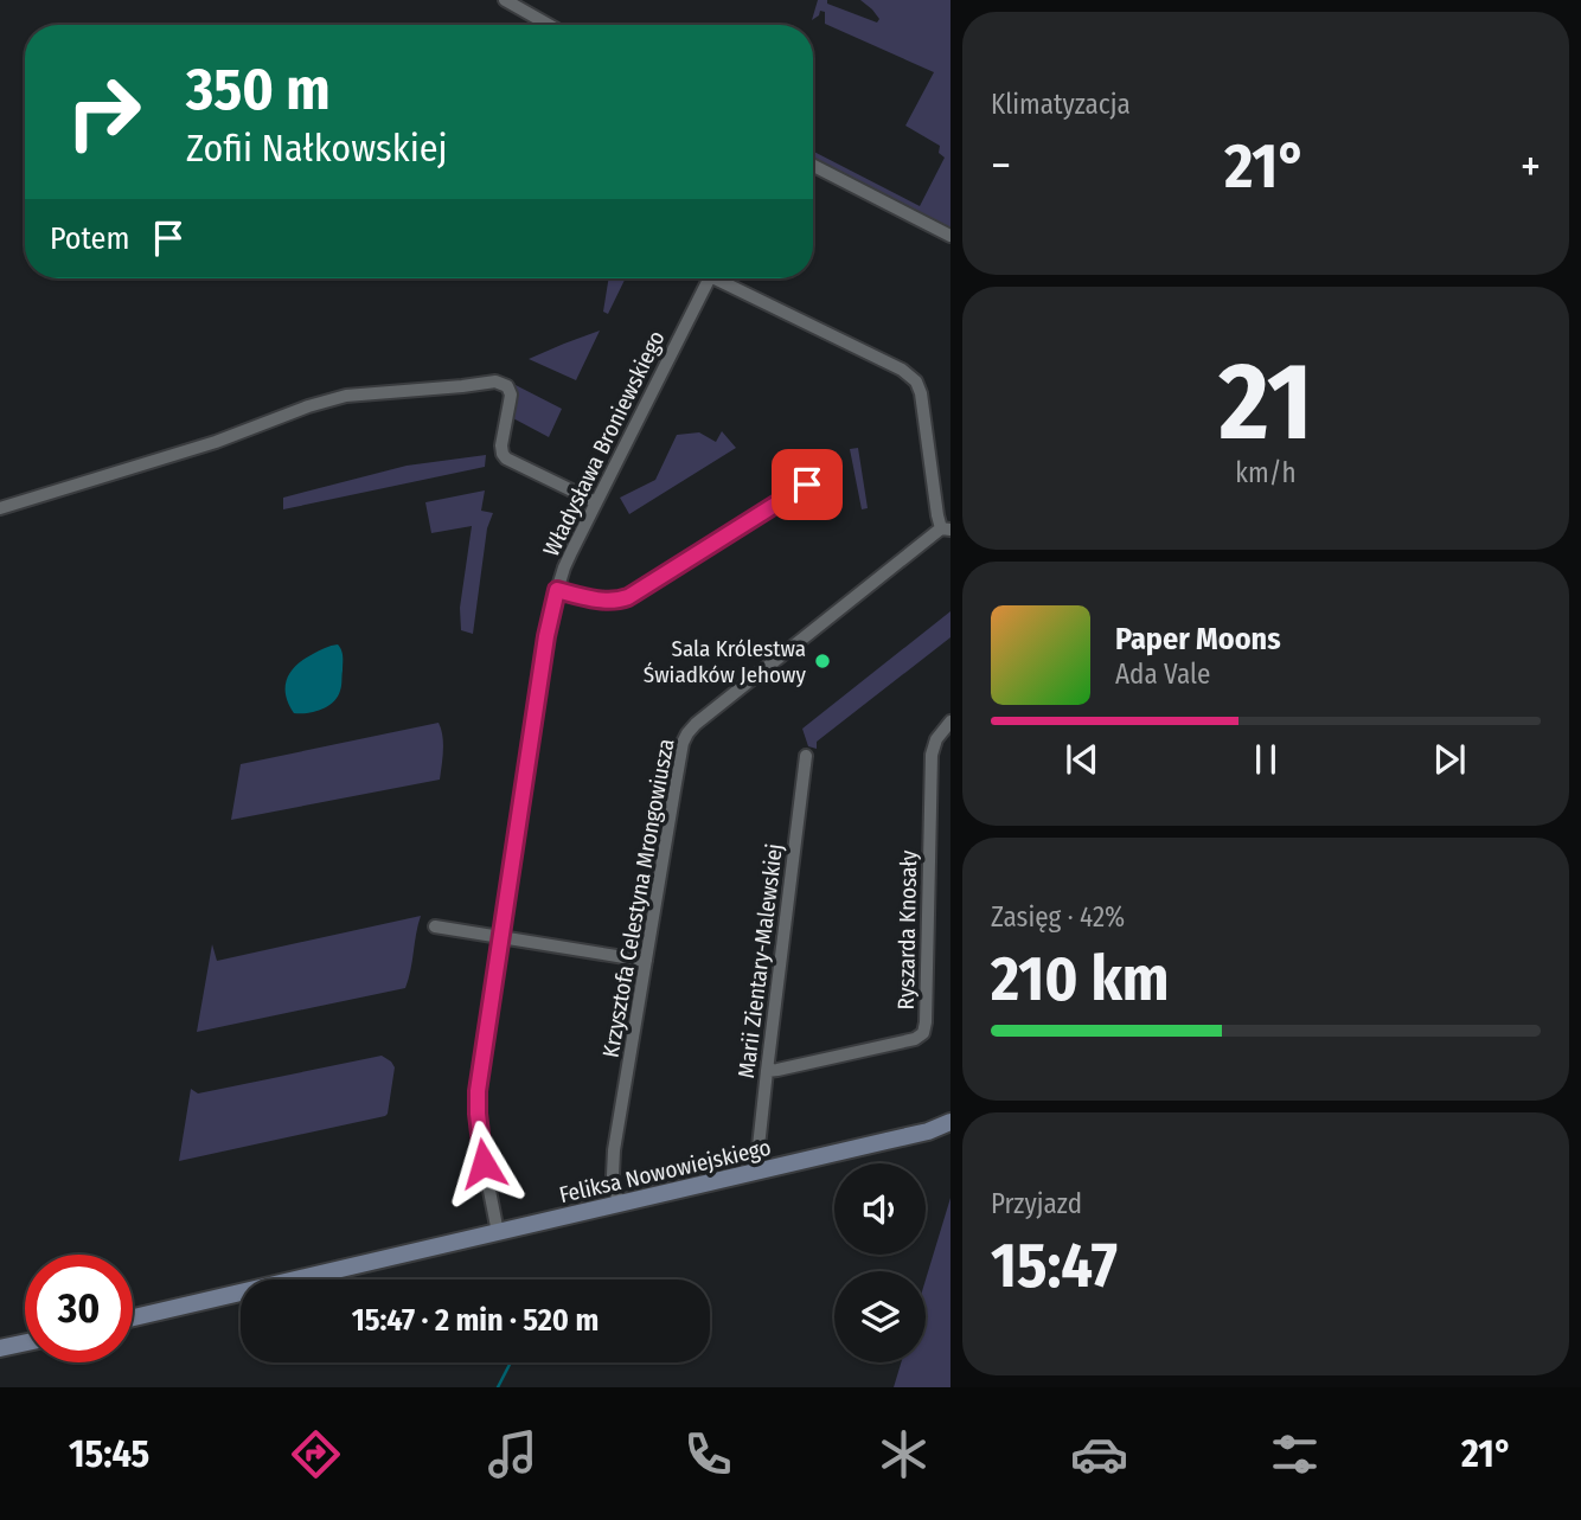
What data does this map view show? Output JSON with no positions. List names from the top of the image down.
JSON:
{
  "streets": {
    "street": [
      "Władysława Broniewskiego",
      "Krzysztofa Celestyna Mrongowiusza",
      "Ryszarda Knosały",
      "Marii Zientary-Malewskiej",
      "Feliksa Nowowiejskiego"
    ]
  },
  "crossings": [
    ["Władysława Broniewskiego", "Feliksa Nowowiejskiego"],
    ["Krzysztofa Celestyna Mrongowiusza", "Feliksa Nowowiejskiego"],
    ["Ryszarda Knosały", "Marii Zientary-Malewskiej"],
    ["Marii Zientary-Malewskiej", "Feliksa Nowowiejskiego"]
  ],
  "places": ["Sala Królestwa Świadków Jehowy"],
  "page": {
    "tile": [
      "Klimatyzacja",
      ["21", "km/h"],
      ["Zasięg · 42%", "210 km"],
      ["Przyjazd", "15:47"]
    ],
    "turn": ["350 m", "Zofii Nałkowskiej"],
    "heat": ["−", "21°", "+"],
    "then": "Potem",
    "song": ["Paper Moons", "Ada Vale"],
    "limit": "30",
    "trip": "15:47 · 2 min · 520 m",
    "tabs": ["15:45", "21°"]
  }
}
